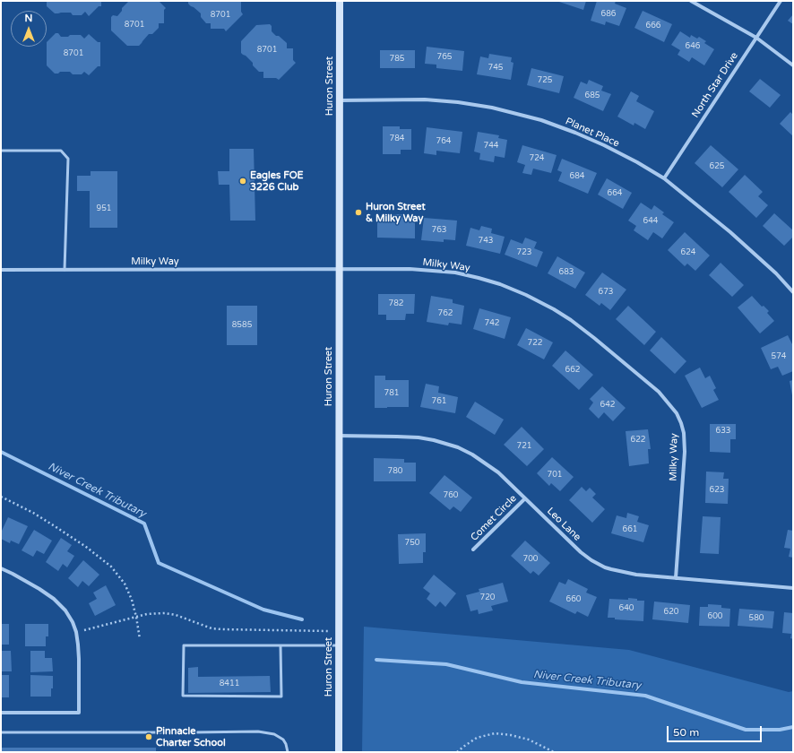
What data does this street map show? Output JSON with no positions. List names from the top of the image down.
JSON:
{
  "streets": {
    "main road": ["Huron Street"],
    "street": [
      "North Star Drive",
      "Planet Place",
      "Milky Way",
      "Comet Circle",
      "Leo Lane"
    ]
  },
  "crossings": [
    ["North Star Drive", "Planet Place"],
    ["Huron Street", "Planet Place"],
    ["Huron Street", "Milky Way"],
    ["Huron Street", "Leo Lane"],
    ["Milky Way", "Leo Lane"],
    ["Comet Circle", "Leo Lane"]
  ],
  "water": ["Niver Creek Tributary"],
  "places": ["Eagles FOE 3226 Club", "Huron Street & Milky Way", "Pinnacle Charter School"],
  "house_numbers": [
    "686",
    "8701",
    "8701",
    "666",
    "646",
    "8701",
    "8701",
    "765",
    "785",
    "745",
    "725",
    "685",
    "784",
    "764",
    "744",
    "724",
    "625",
    "684",
    "664",
    "951",
    "644",
    "763",
    "743",
    "723",
    "624",
    "683",
    "673",
    "782",
    "762",
    "742",
    "8585",
    "722",
    "574",
    "662",
    "781",
    "761",
    "642",
    "633",
    "622",
    "721",
    "780",
    "701",
    "623",
    "760",
    "661",
    "750",
    "700",
    "720",
    "660",
    "640",
    "620",
    "600",
    "580",
    "8411"
  ],
  "scale_bar": "50 m",
  "north": "top"
}
